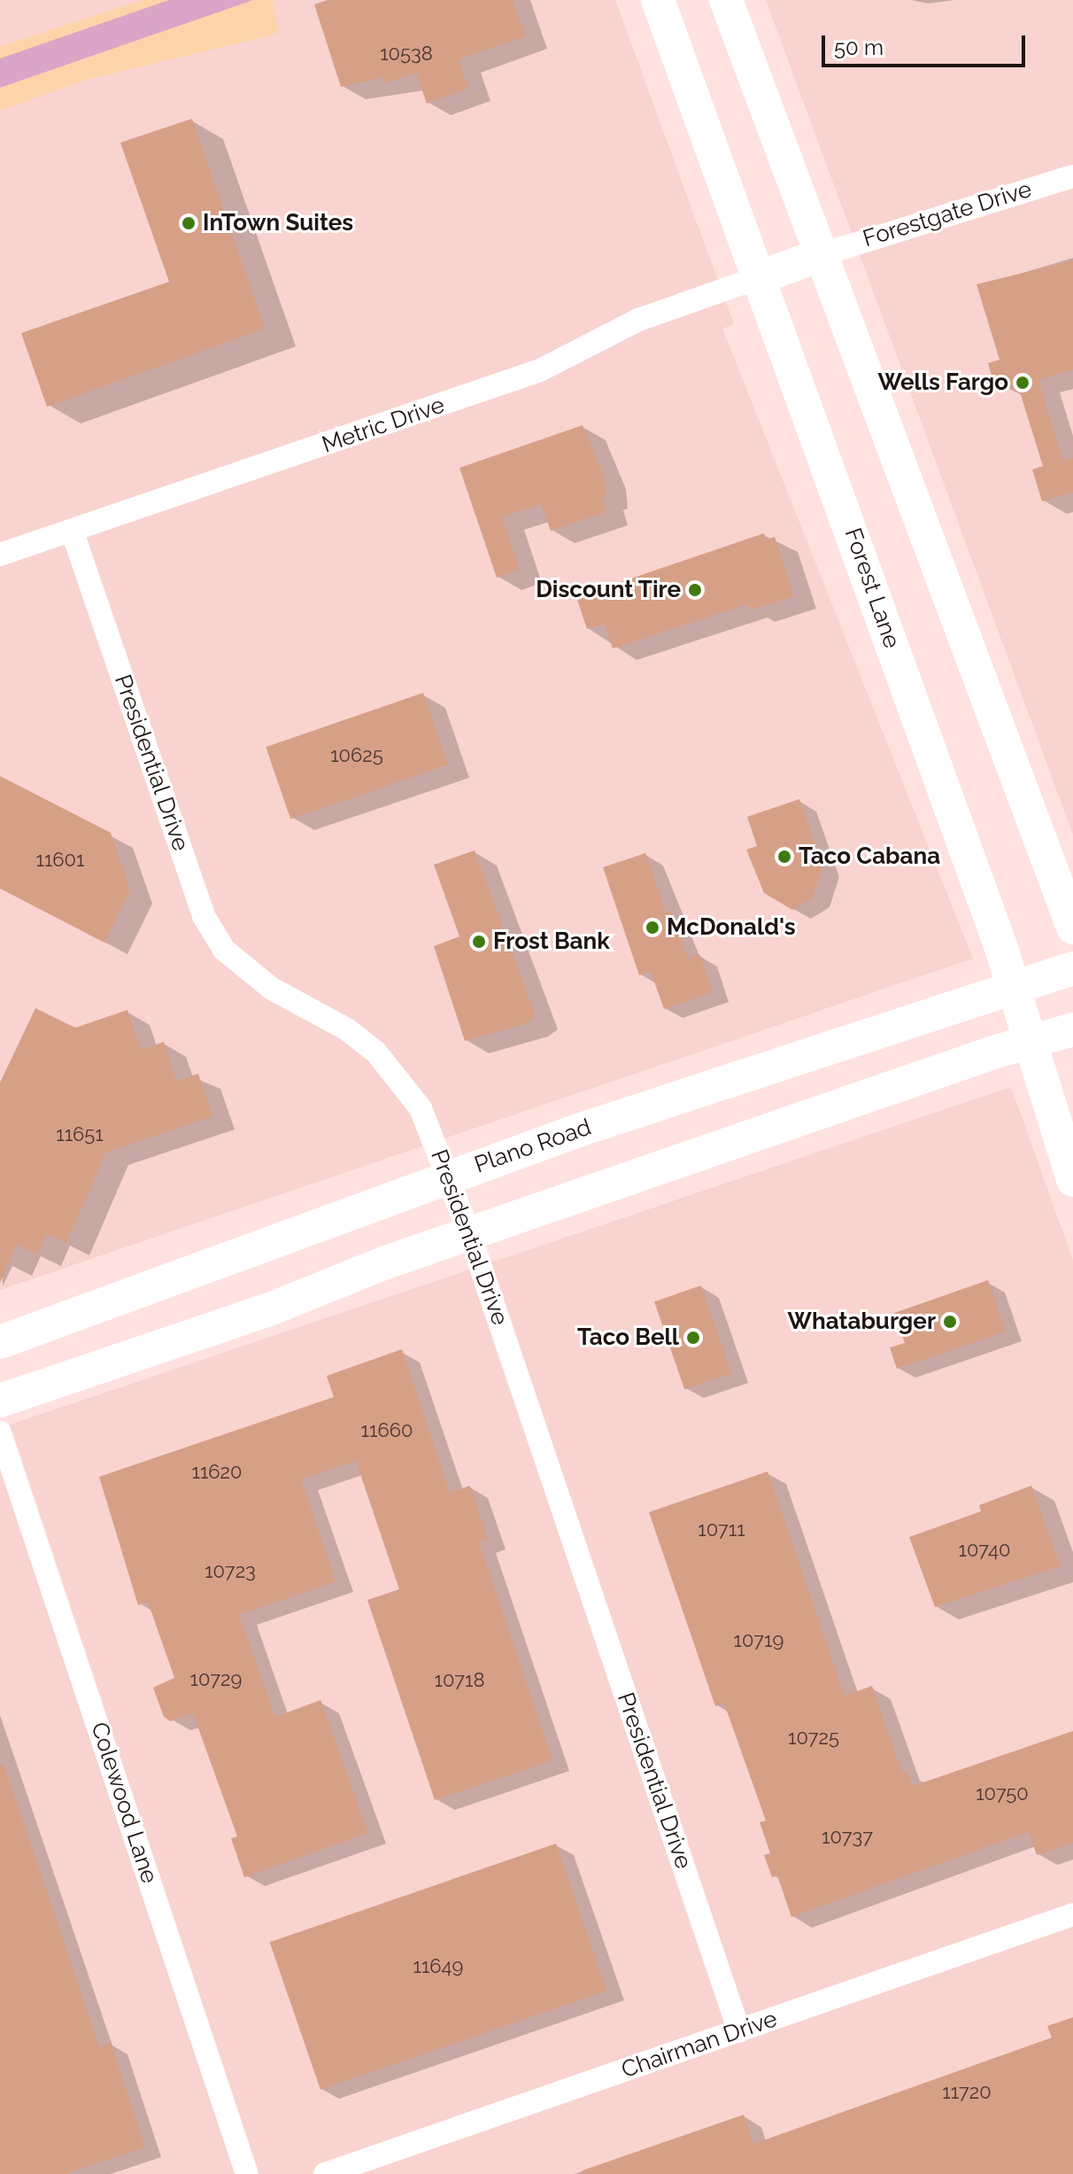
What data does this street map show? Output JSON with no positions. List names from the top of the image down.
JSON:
{
  "streets": {
    "main road": ["Forest Lane", "Plano Road"],
    "street": [
      "Forestgate Drive",
      "Metric Drive",
      "Presidential Drive",
      "Colewood Lane",
      "Chairman Drive"
    ]
  },
  "crossings": [
    ["Metric Drive", "Forest Lane"],
    ["Metric Drive", "Presidential Drive"],
    ["Forest Lane", "Plano Road"],
    ["Presidential Drive", "Plano Road"],
    ["Presidential Drive", "Chairman Drive"]
  ],
  "places": [
    "InTown Suites",
    "Wells Fargo",
    "Discount Tire",
    "Taco Cabana",
    "McDonald's",
    "Frost Bank",
    "Whataburger",
    "Taco Bell"
  ],
  "house_numbers": [
    "10538",
    "10625",
    "11601",
    "11651",
    "11660",
    "11620",
    "10711",
    "10740",
    "10723",
    "10719",
    "10729",
    "10718",
    "10725",
    "10750",
    "10737",
    "11649",
    "11720"
  ],
  "scale_bar": "50 m"
}
